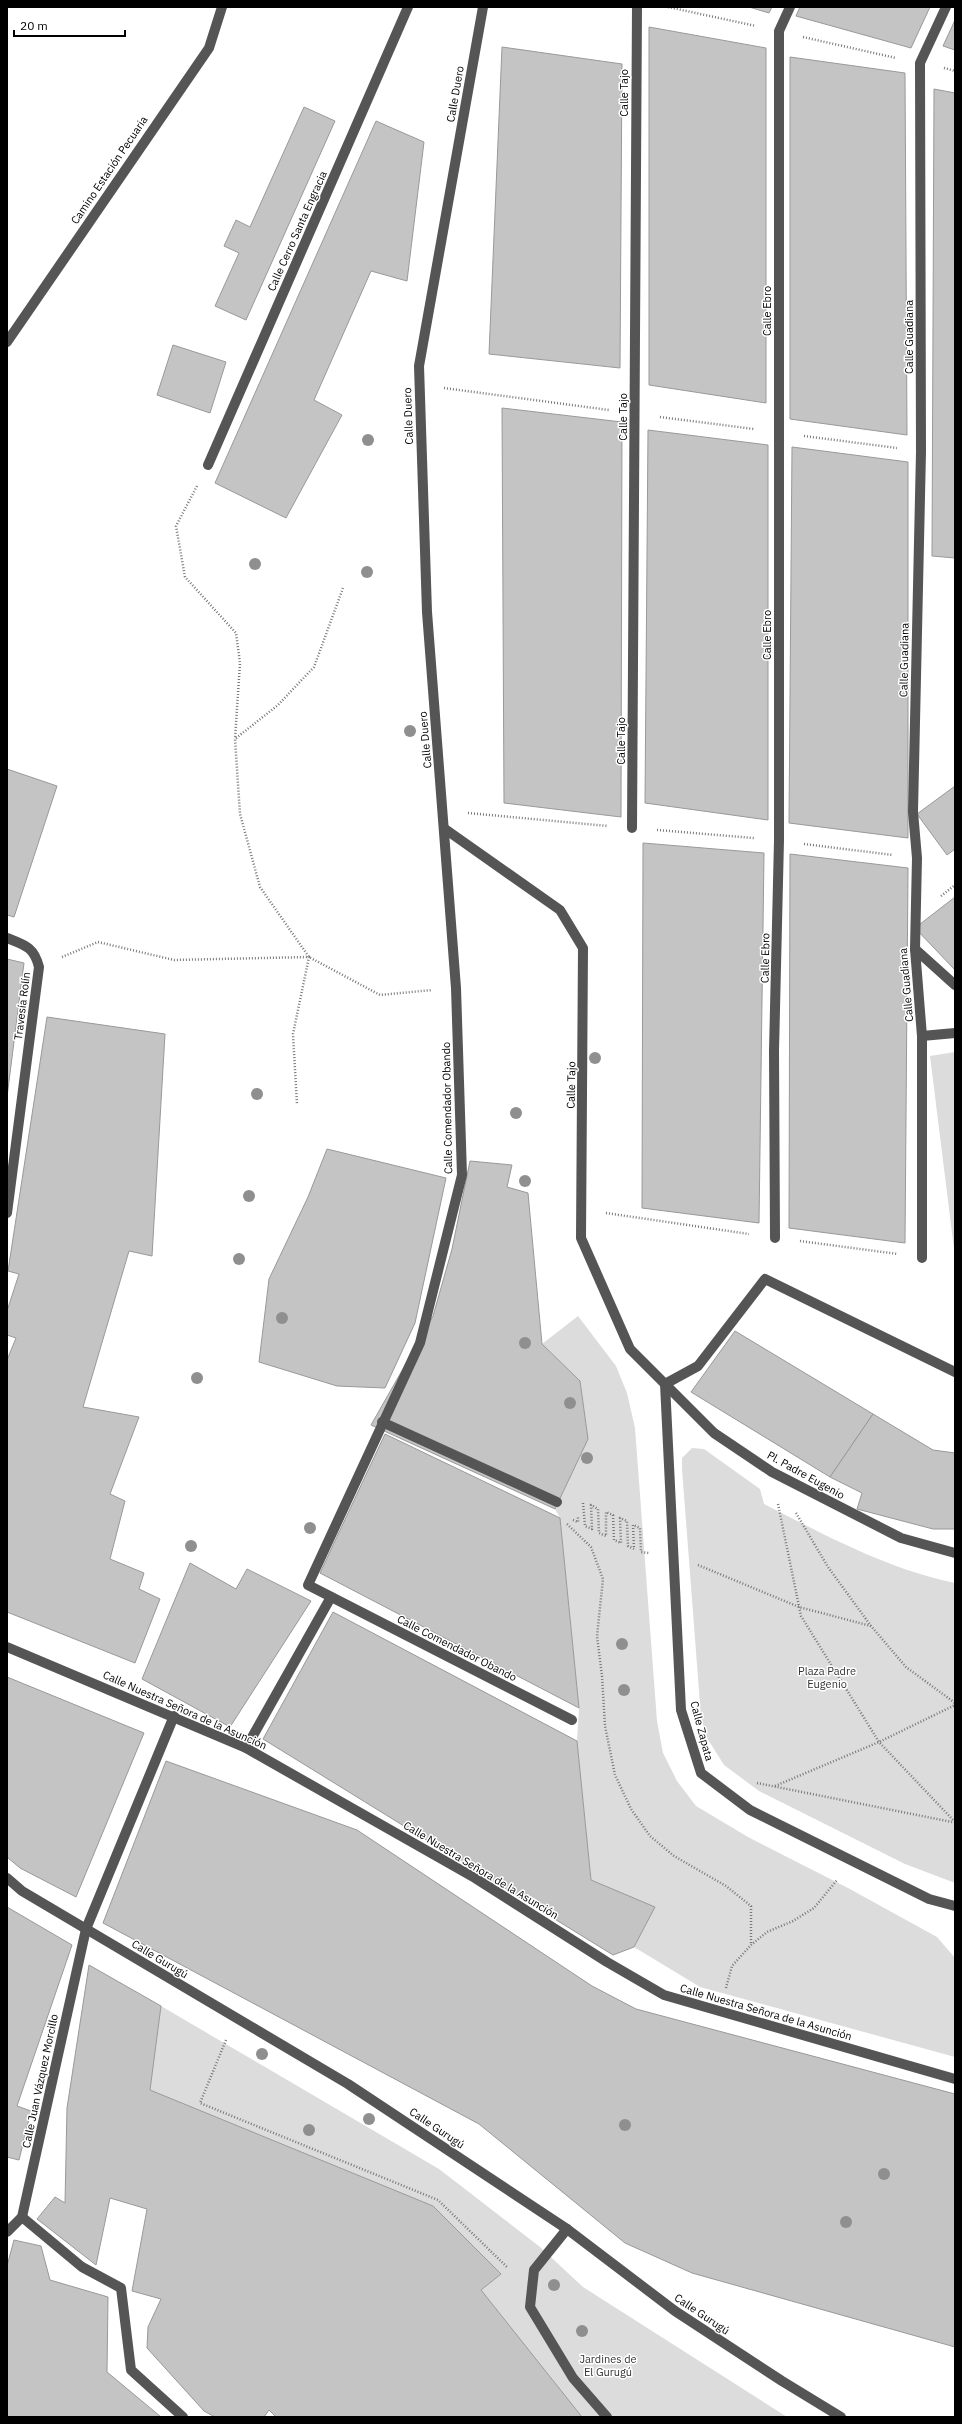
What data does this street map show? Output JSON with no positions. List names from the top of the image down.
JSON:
{
  "streets": {
    "street": [
      "Calle Tajo",
      "Calle Duero",
      "Camino Estación Pecuaria",
      "Calle Cerro Santa Engracia",
      "Calle Ebro",
      "Calle Guadiana",
      "Travesía Rolín",
      "Calle Comendador Obando",
      "Pl. Padre Eugenio",
      "Calle Nuestra Señora de la Asunción",
      "Calle Zapata",
      "Calle Gurugú",
      "Calle Juan Vázquez Morcillo"
    ]
  },
  "crossings": [
    ["Calle Tajo", "Calle Duero"],
    ["Calle Tajo", "Calle Comendador Obando"],
    ["Calle Tajo", "Pl. Padre Eugenio"],
    ["Calle Tajo", "Calle Zapata"],
    ["Calle Duero", "Calle Comendador Obando"],
    ["Pl. Padre Eugenio", "Calle Zapata"],
    ["Calle Nuestra Señora de la Asunción", "Calle Juan Vázquez Morcillo"],
    ["Calle Gurugú", "Calle Juan Vázquez Morcillo"]
  ],
  "parks": ["Plaza Padre Eugenio", "Jardines de El Gurugú"],
  "scale_bar": "20 m"
}
